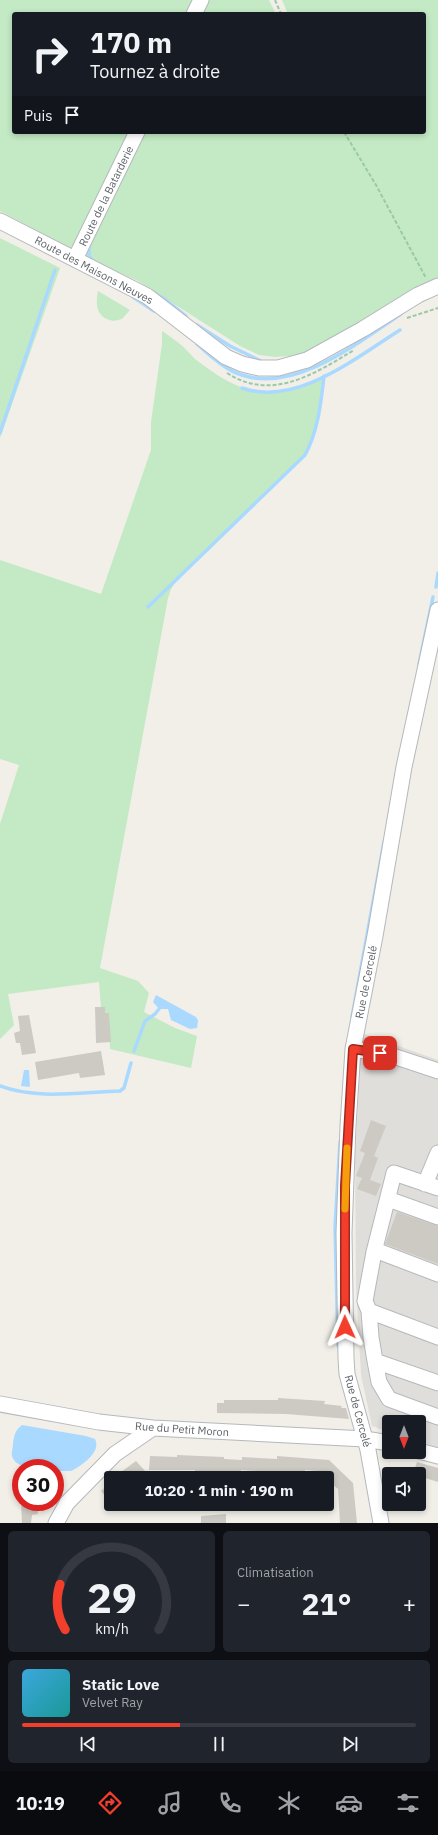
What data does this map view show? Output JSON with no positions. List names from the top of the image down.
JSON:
{
  "streets": {
    "street": [
      "Route de la Batarderie",
      "Route des Maisons Neuves",
      "Rue de Cercelé",
      "Rue du Petit Moron"
    ]
  },
  "crossings": [
    ["Route de la Batarderie", "Route des Maisons Neuves"],
    ["Rue de Cercelé", "Rue du Petit Moron"]
  ],
  "north": "bottom",
  "page": {
    "turn": ["170 m", "Tournez à droite"],
    "then": "Puis",
    "limit": "30",
    "trip": "10:20 · 1 min · 190 m",
    "tile": "Climatisation",
    "heat": ["−", "21°", "+"],
    "song": ["Static Love", "Velvet Ray"],
    "tabs": "10:19",
    "gauge": ["29", "km/h"]
  }
}
